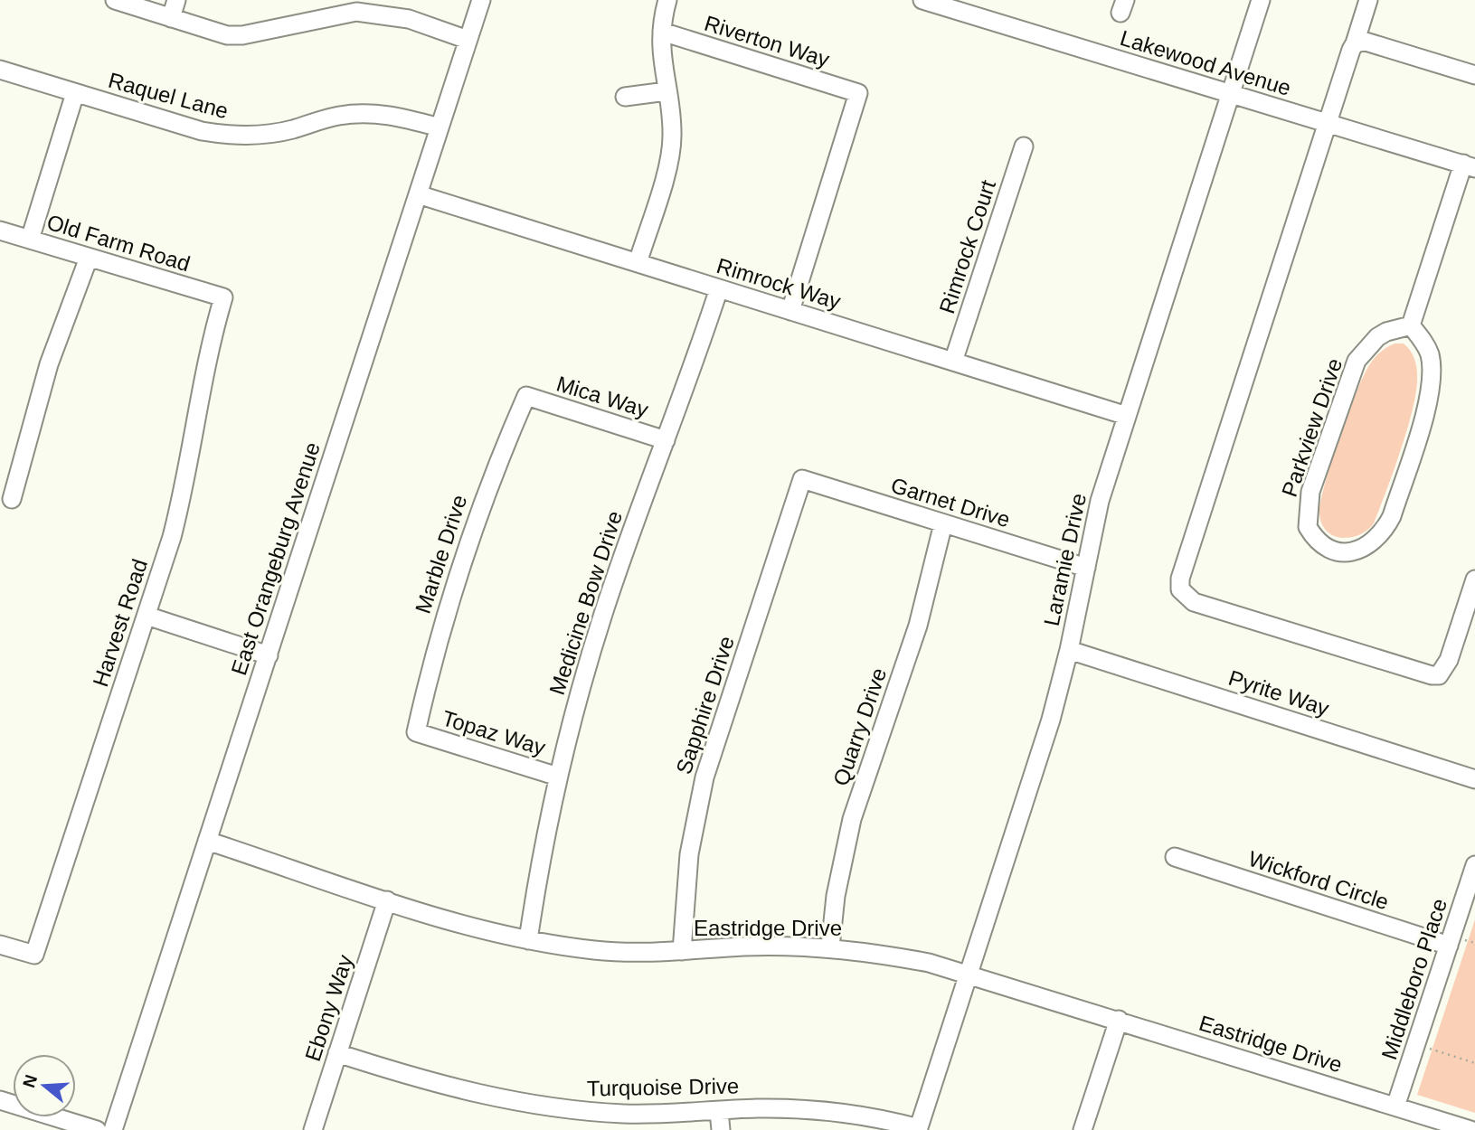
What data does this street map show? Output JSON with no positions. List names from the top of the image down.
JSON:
{
  "streets": {
    "street": [
      "Riverton Way",
      "Lakewood Avenue",
      "Raquel Lane",
      "Old Farm Road",
      "Rimrock Court",
      "Rimrock Way",
      "Mica Way",
      "Parkview Drive",
      "Garnet Drive",
      "Marble Drive",
      "East Orangeburg Avenue",
      "Laramie Drive",
      "Medicine Bow Drive",
      "Harvest Road",
      "Pyrite Way",
      "Sapphire Drive",
      "Quarry Drive",
      "Topaz Way",
      "Wickford Circle",
      "Eastridge Drive",
      "Middleboro Place",
      "Ebony Way",
      "Turquoise Drive"
    ]
  },
  "crossings": [
    ["Riverton Way", "Rimrock Way"],
    ["Lakewood Avenue", "Laramie Drive"],
    ["Raquel Lane", "East Orangeburg Avenue"],
    ["Old Farm Road", "Harvest Road"],
    ["Rimrock Court", "Rimrock Way"],
    ["Rimrock Way", "East Orangeburg Avenue"],
    ["Rimrock Way", "Laramie Drive"],
    ["Rimrock Way", "Medicine Bow Drive"],
    ["Mica Way", "Marble Drive"],
    ["Mica Way", "Medicine Bow Drive"],
    ["Garnet Drive", "Laramie Drive"],
    ["Garnet Drive", "Sapphire Drive"],
    ["Garnet Drive", "Quarry Drive"],
    ["Marble Drive", "Topaz Way"],
    ["East Orangeburg Avenue", "Eastridge Drive"],
    ["Laramie Drive", "Pyrite Way"],
    ["Laramie Drive", "Eastridge Drive"],
    ["Laramie Drive", "Turquoise Drive"],
    ["Medicine Bow Drive", "Topaz Way"],
    ["Medicine Bow Drive", "Eastridge Drive"],
    ["Sapphire Drive", "Eastridge Drive"],
    ["Quarry Drive", "Eastridge Drive"],
    ["Wickford Circle", "Middleboro Place"],
    ["Eastridge Drive", "Middleboro Place"],
    ["Eastridge Drive", "Ebony Way"],
    ["Ebony Way", "Turquoise Drive"]
  ],
  "north": "left"
}
